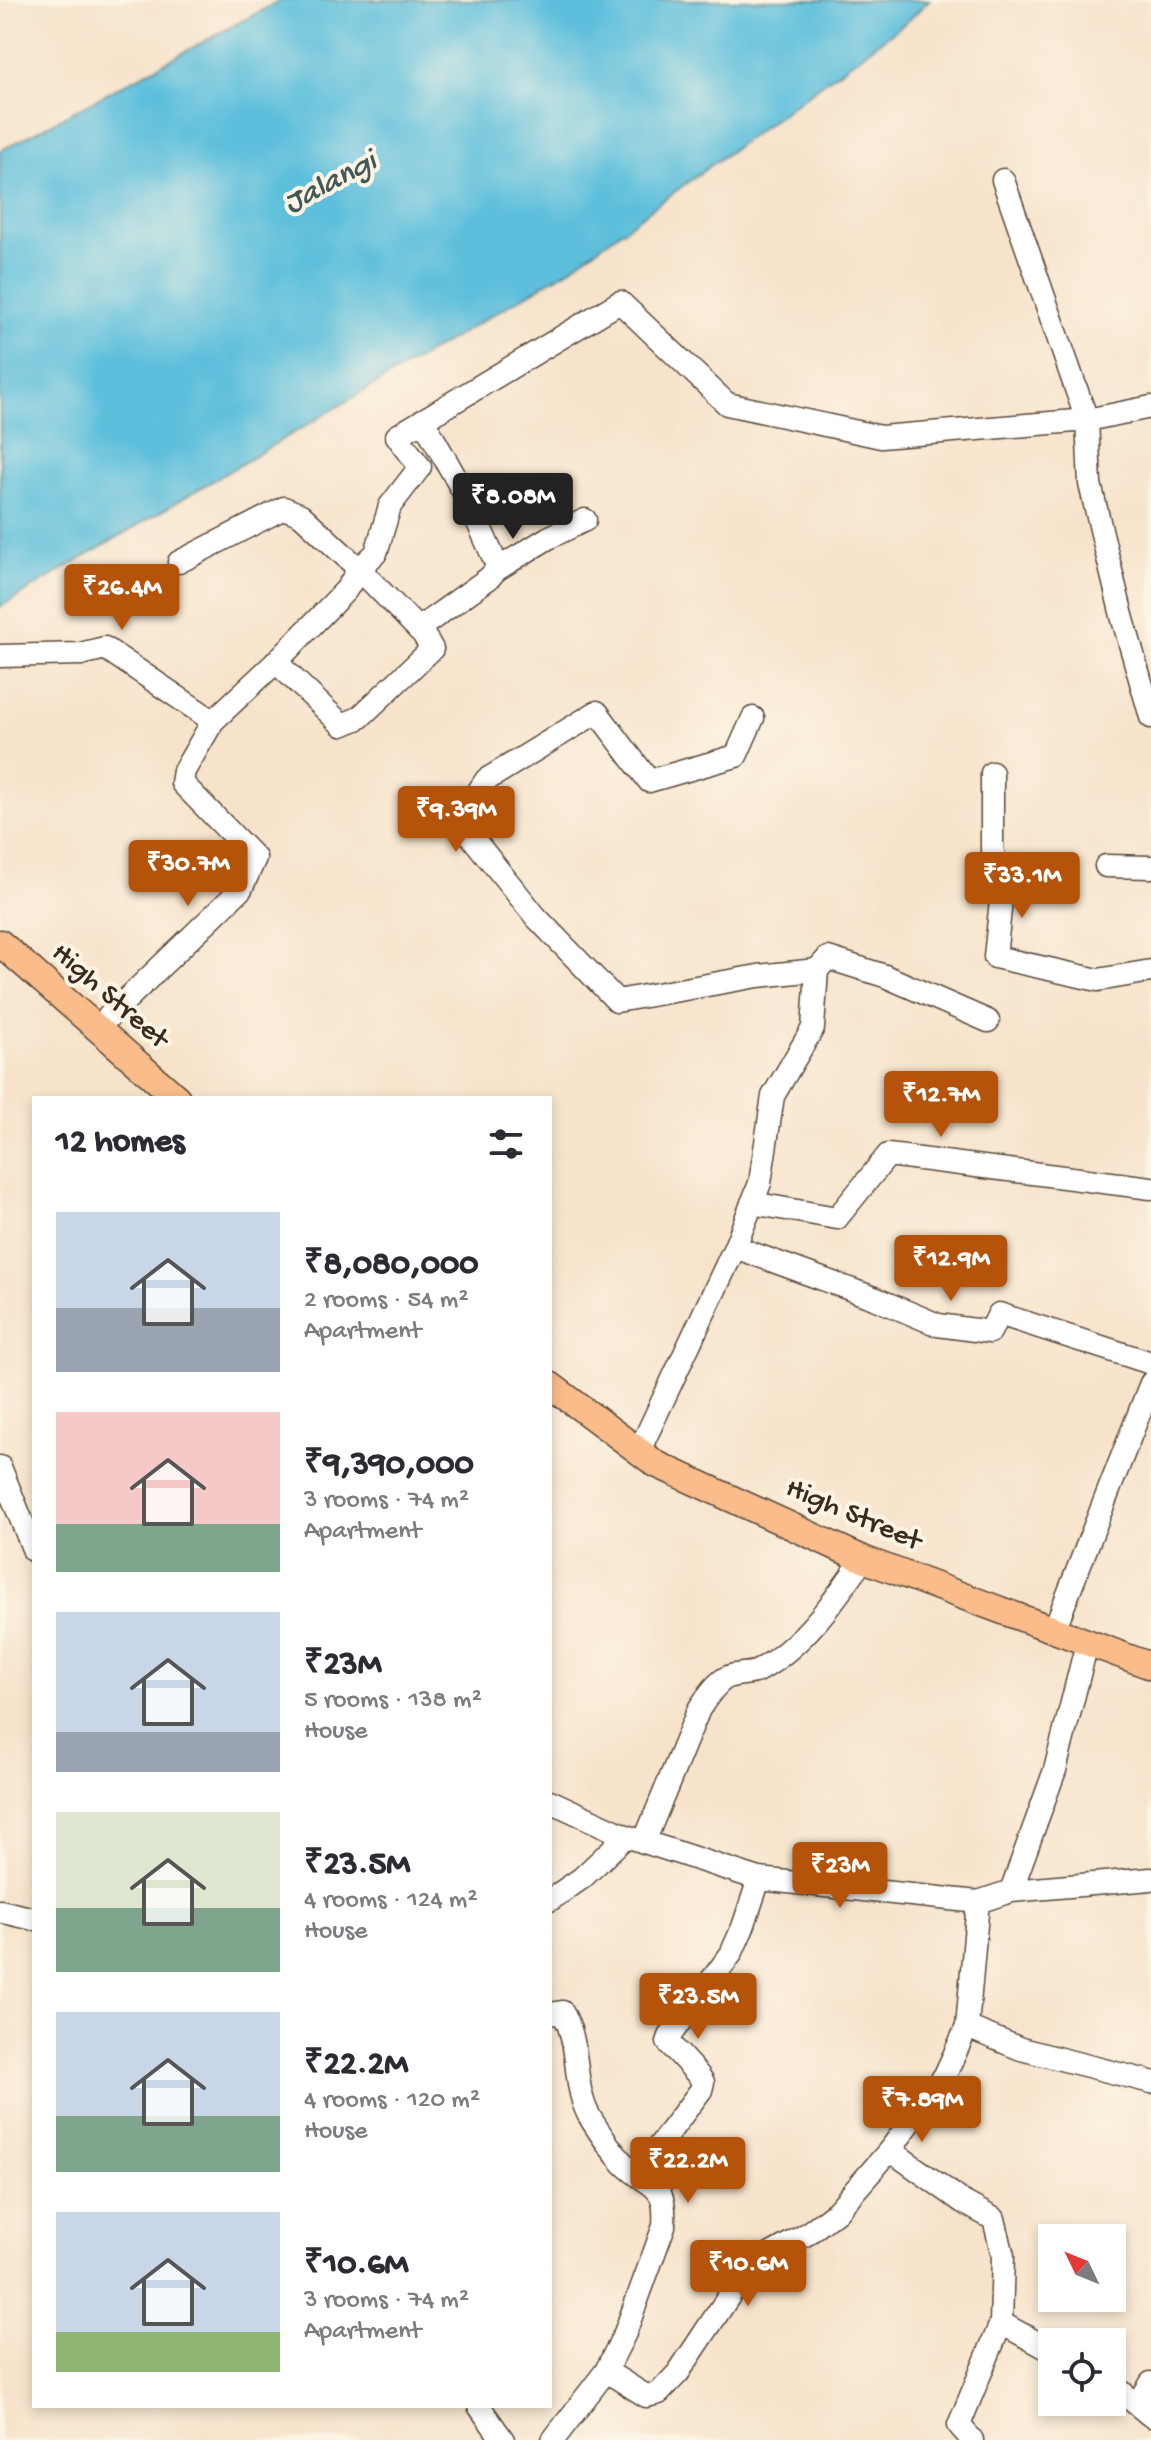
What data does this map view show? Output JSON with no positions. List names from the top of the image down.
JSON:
{
  "streets": {
    "main road": ["High Street"]
  },
  "water": ["Jalangi"],
  "north": "top left",
  "page": {
    "price": [
      "₹8.08M",
      "₹26.4M",
      "₹9.39M",
      "₹30.7M",
      "₹33.1M",
      "₹12.7M",
      "₹12.9M",
      "₹23M",
      "₹23.5M",
      "₹7.89M",
      "₹22.2M",
      "₹10.6M"
    ],
    "heading": "12 homes",
    "list": [
      {
        "name": "₹8,080,000",
        "note": "2 rooms · 54 m² · Apartment"
      },
      {
        "name": "₹9,390,000",
        "note": "3 rooms · 74 m² · Apartment"
      },
      {
        "name": "₹23M",
        "note": "5 rooms · 138 m² · House"
      },
      {
        "name": "₹23.5M",
        "note": "4 rooms · 124 m² · House"
      },
      {
        "name": "₹22.2M",
        "note": "4 rooms · 120 m² · House"
      },
      {
        "name": "₹10.6M",
        "note": "3 rooms · 74 m² · Apartment"
      }
    ]
  }
}
